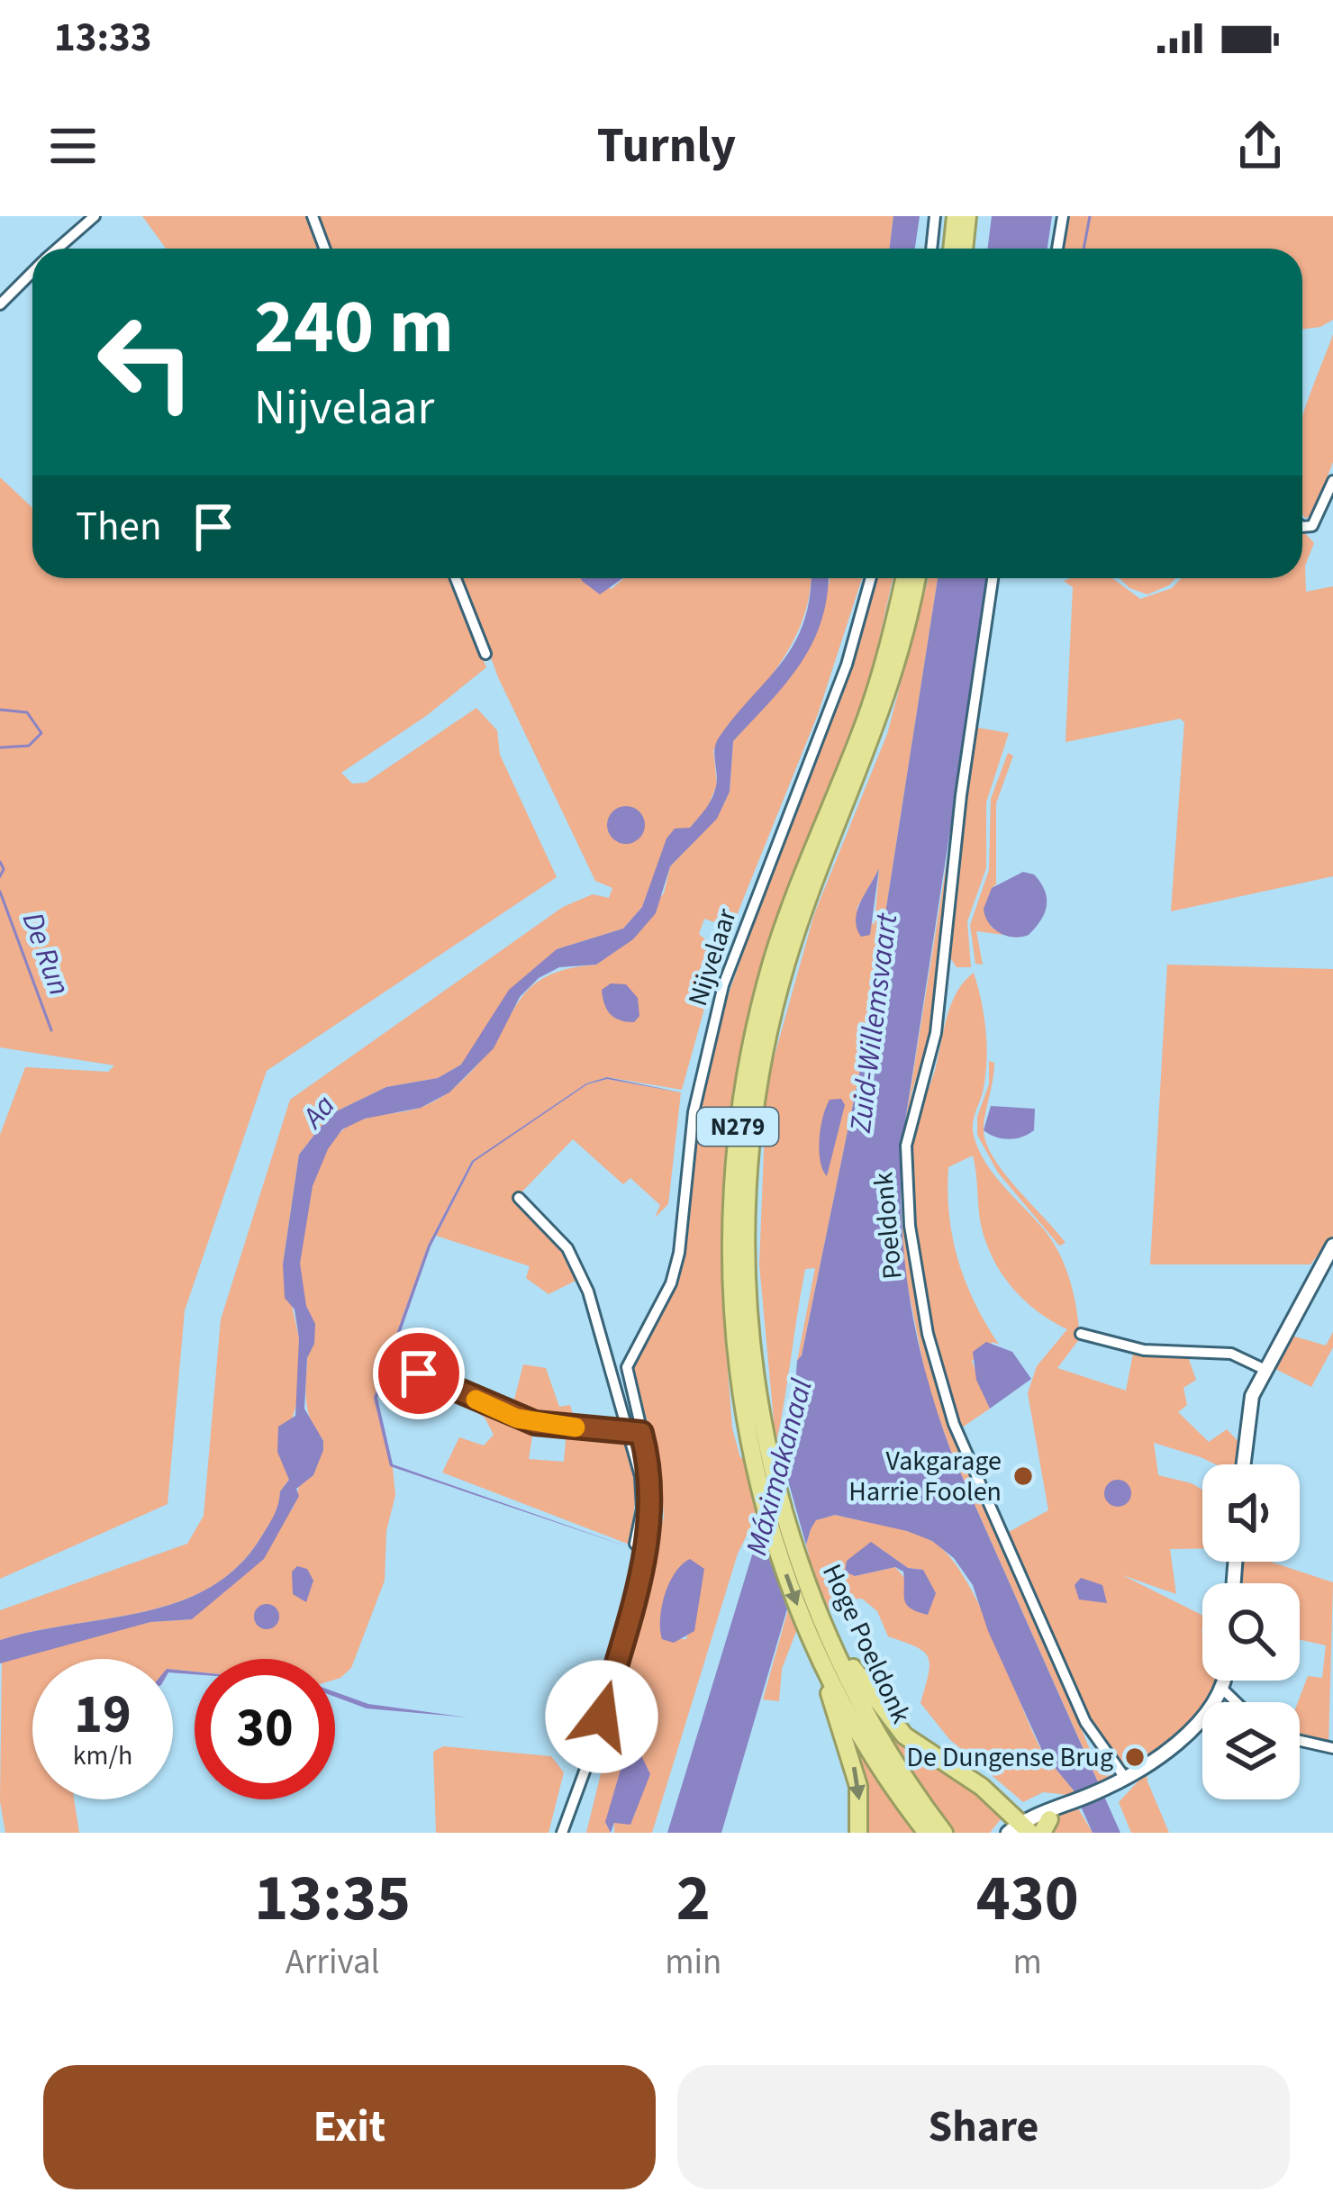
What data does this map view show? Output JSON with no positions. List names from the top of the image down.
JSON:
{
  "streets": {
    "highway": ["N279", "Hoge Poeldonk"],
    "street": ["Nijvelaar", "Poeldonk"]
  },
  "crossings": [
    ["N279", "Hoge Poeldonk"]
  ],
  "water": [
    "De Run",
    "Zuid-Willemsvaart",
    "Aa",
    "Máximakanaal"
  ],
  "places": ["Vakgarage Harrie Foolen", "De Dungense Brug"],
  "page": {
    "status": "13:33",
    "header": "Turnly",
    "turn": ["240 m", "Nijvelaar"],
    "then": "Then",
    "speed": "19 km/h",
    "limit": "30",
    "eta": [
      "13:35",
      "Arrival",
      "2",
      "min",
      "430",
      "m"
    ],
    "buttons": ["Exit", "Share"]
  }
}
